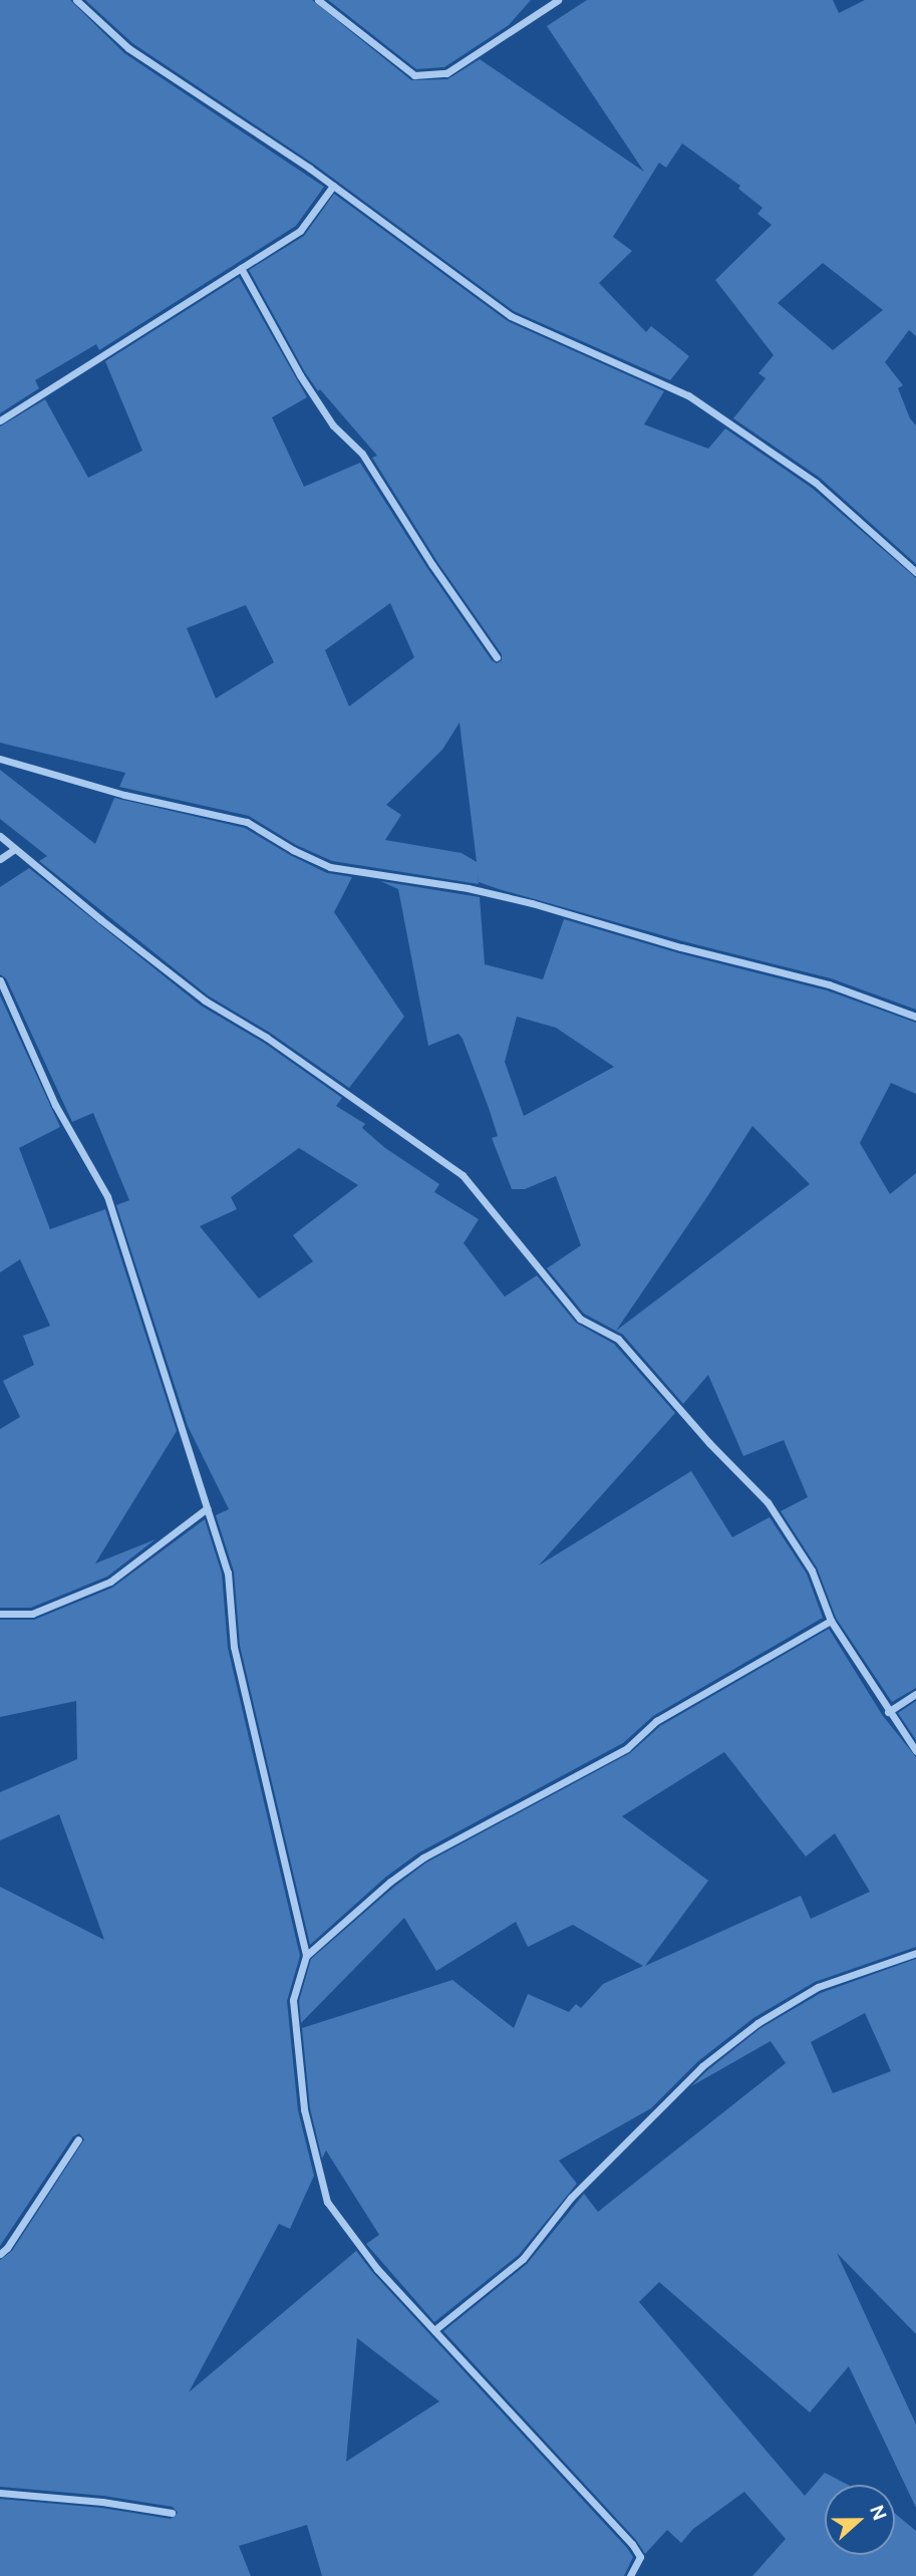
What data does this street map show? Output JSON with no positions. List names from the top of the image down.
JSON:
{
  "north": "right"
}
